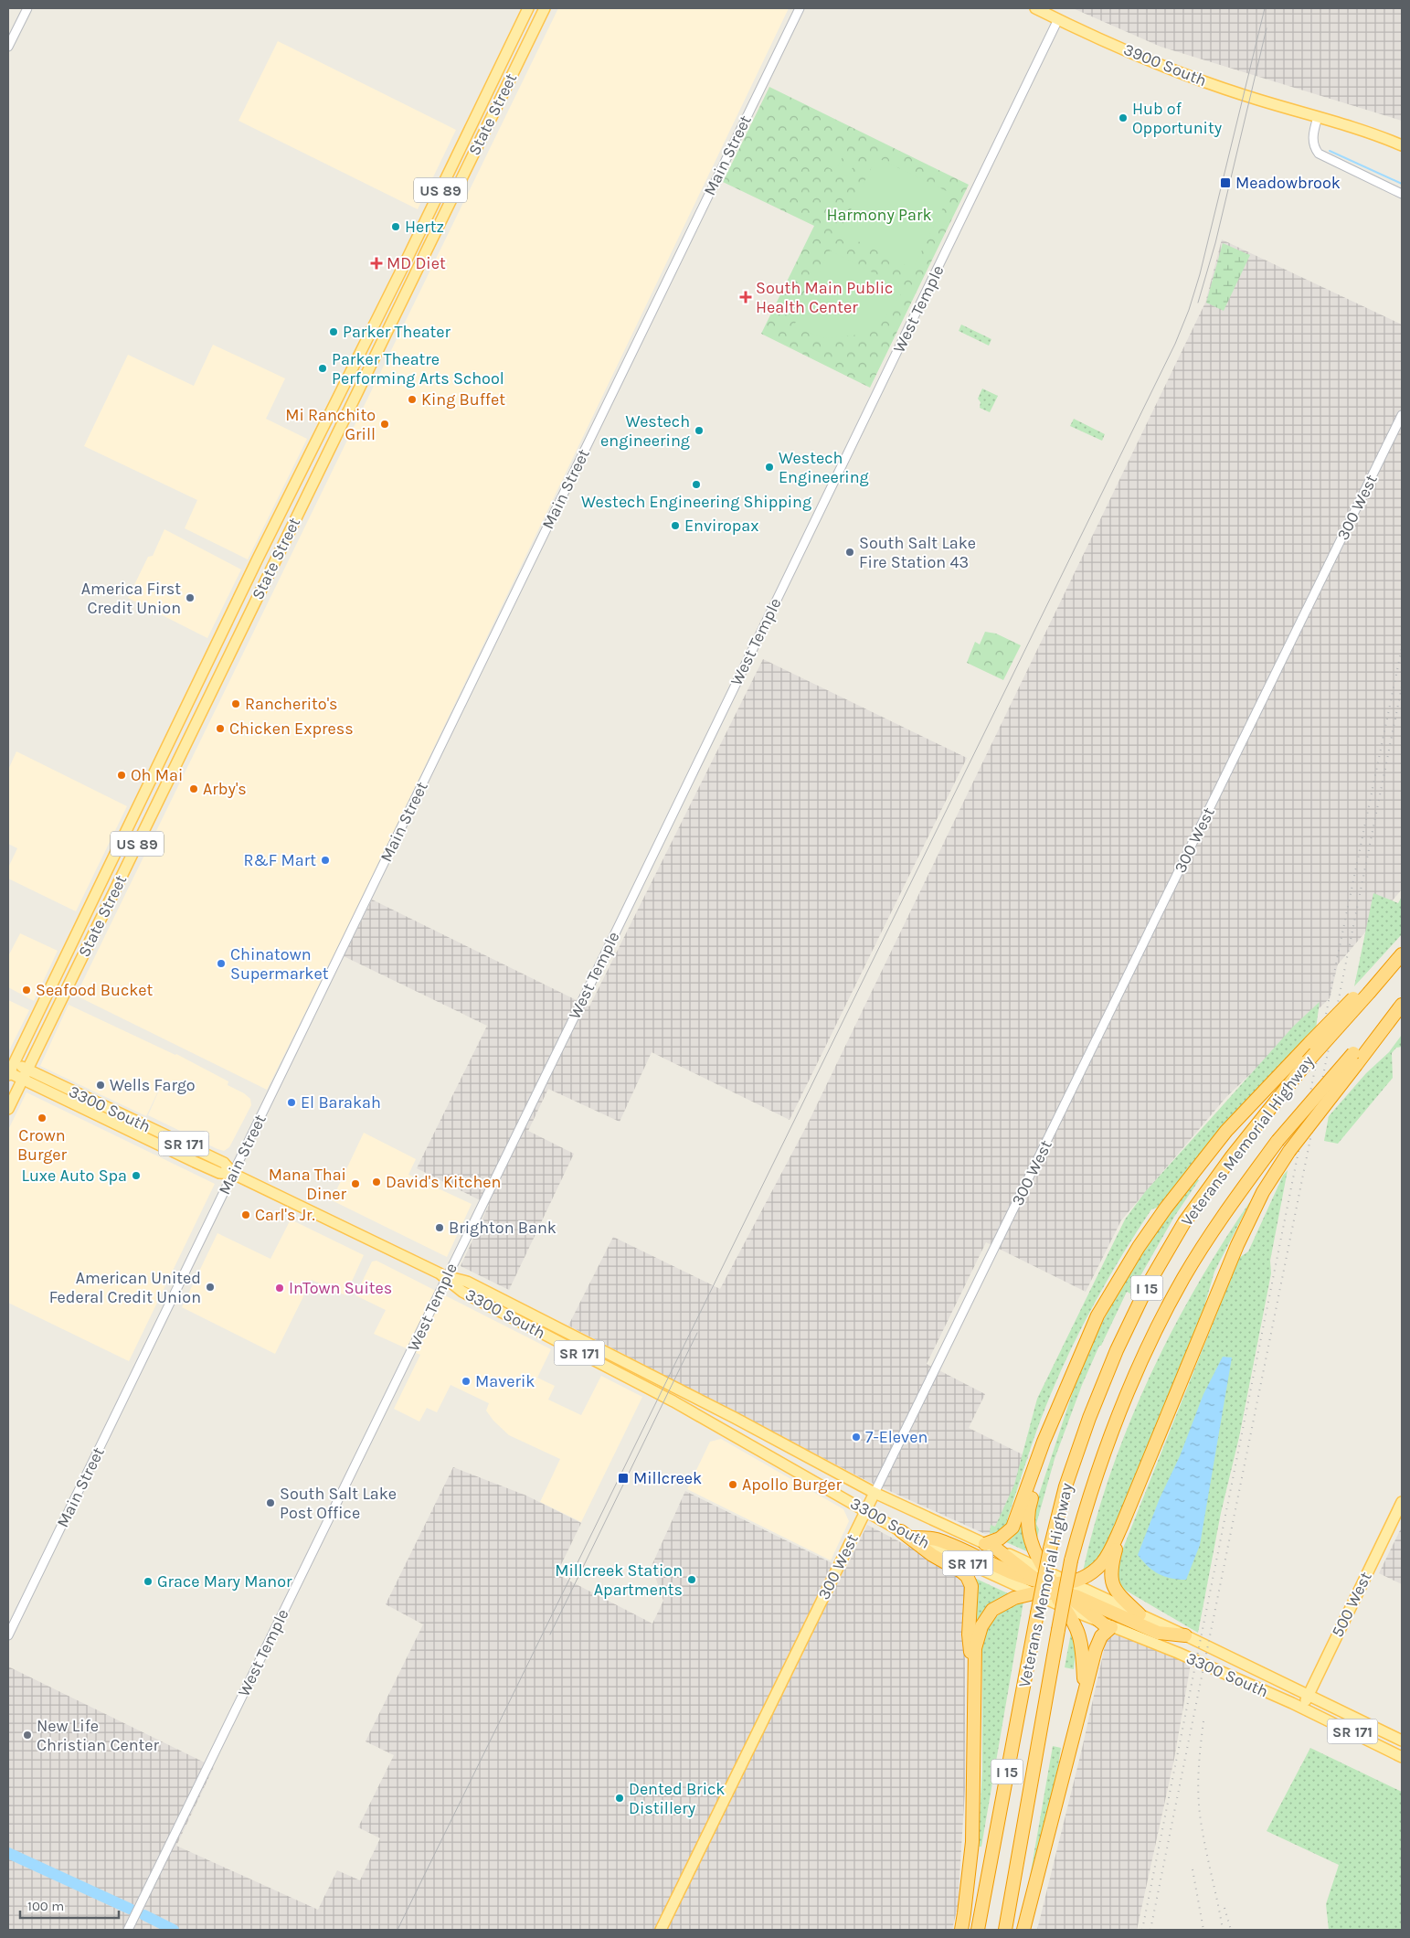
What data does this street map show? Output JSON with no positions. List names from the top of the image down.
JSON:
{
  "streets": {
    "highway": ["Veterans Memorial Highway", "I 15"],
    "main road": [
      "3900 South",
      "State Street",
      "US 89",
      "300 West",
      "3300 South",
      "SR 171",
      "500 West"
    ],
    "street": ["Main Street", "West Temple"]
  },
  "crossings": [
    ["3900 South", "West Temple"],
    ["State Street", "3300 South"],
    ["Main Street", "3300 South"],
    ["West Temple", "3300 South"],
    ["300 West", "3300 South"],
    ["3300 South", "500 West"]
  ],
  "parks": ["Harmony Park"],
  "places": {
    "other": [
      "Hub of Opportunity",
      "Hertz",
      "Parker Theater",
      "Parker Theatre Performing Arts School",
      "King Buffet",
      "Mi Ranchito Grill",
      "Westech engineering",
      "Westech Engineering",
      "Westech Engineering Shipping",
      "Enviropax",
      "South Salt Lake Fire Station 43",
      "America First Credit Union",
      "Rancherito's",
      "Chicken Express",
      "Oh Mai",
      "Arby's",
      "R&F Mart",
      "Chinatown Supermarket",
      "Seafood Bucket",
      "Wells Fargo",
      "El Barakah",
      "Crown Burger",
      "Luxe Auto Spa",
      "David's Kitchen",
      "Mana Thai Diner",
      "Carl's Jr.",
      "Brighton Bank",
      "American United Federal Credit Union",
      "InTown Suites",
      "Maverik",
      "7-Eleven",
      "Apollo Burger",
      "South Salt Lake Post Office",
      "Millcreek Station Apartments",
      "Grace Mary Manor",
      "New Life Christian Center",
      "Dented Brick Distillery"
    ],
    "transit": ["Meadowbrook", "Millcreek"],
    "health": ["MD Diet", "South Main Public Health Center"]
  },
  "scale_bar": "100 m"
}
